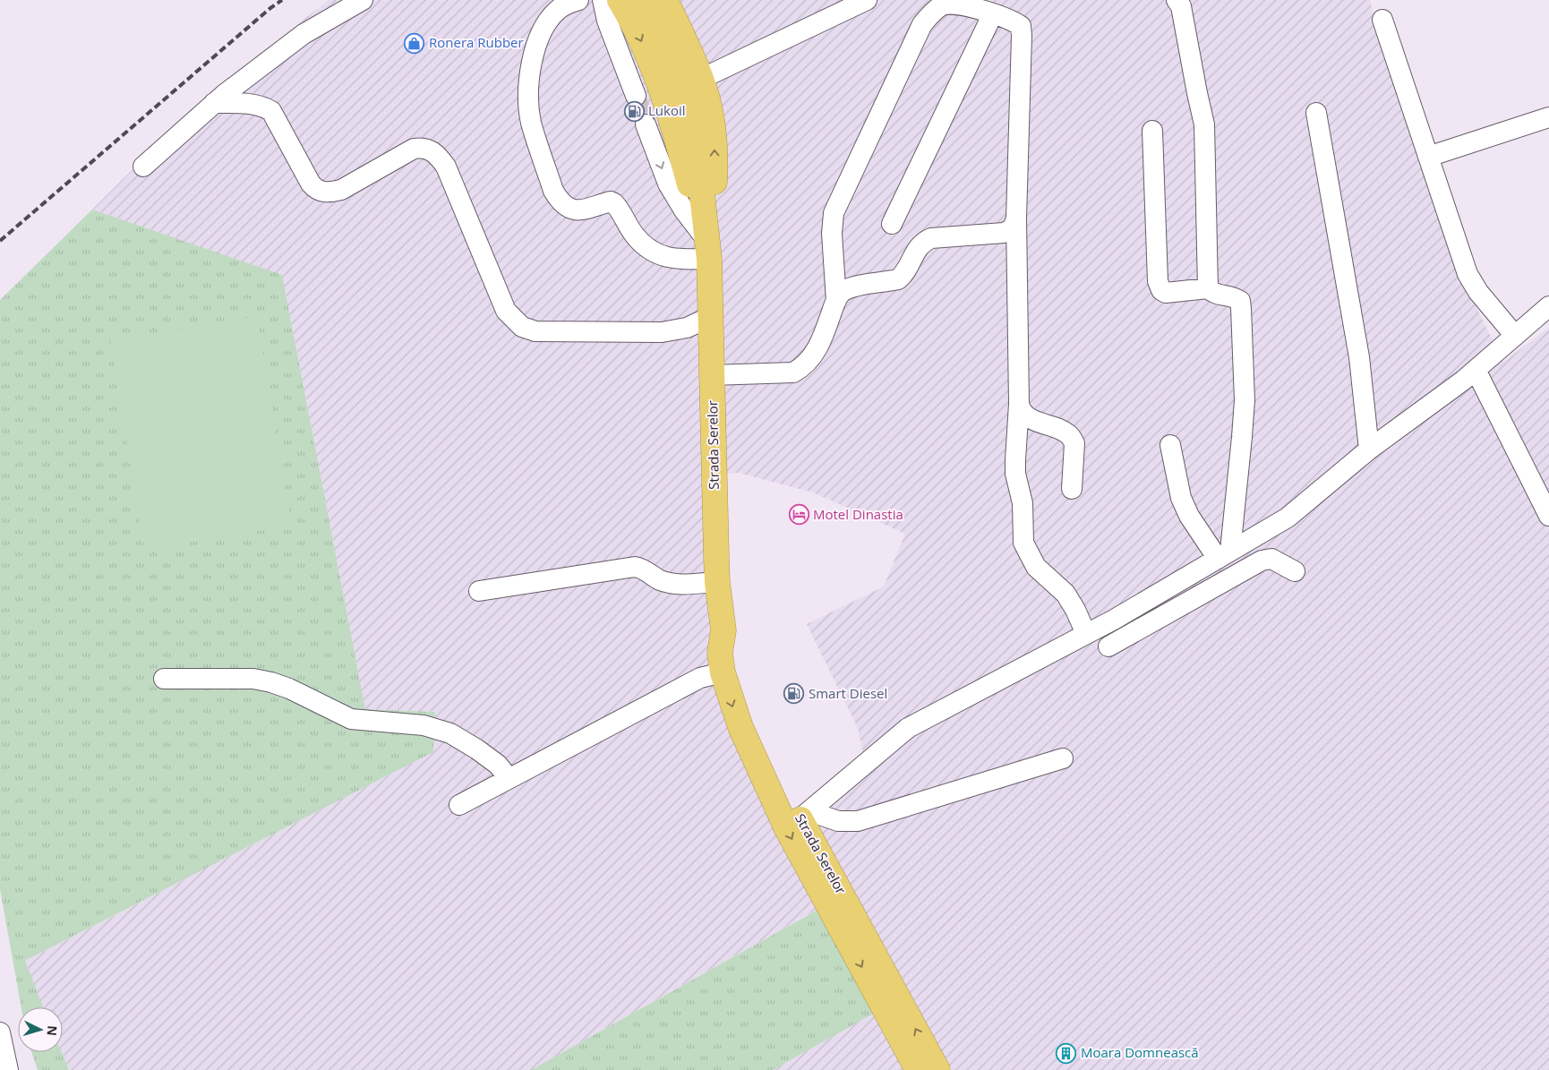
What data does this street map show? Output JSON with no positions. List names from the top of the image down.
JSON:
{
  "streets": {
    "highway": ["Strada Serelor"]
  },
  "places": {
    "shop": ["Ronera Rubber"],
    "fuel station": ["Lukoil", "Smart Diesel"],
    "hotel": ["Motel Dinastia"],
    "building": ["Moara Domnească"]
  },
  "north": "right"
}
